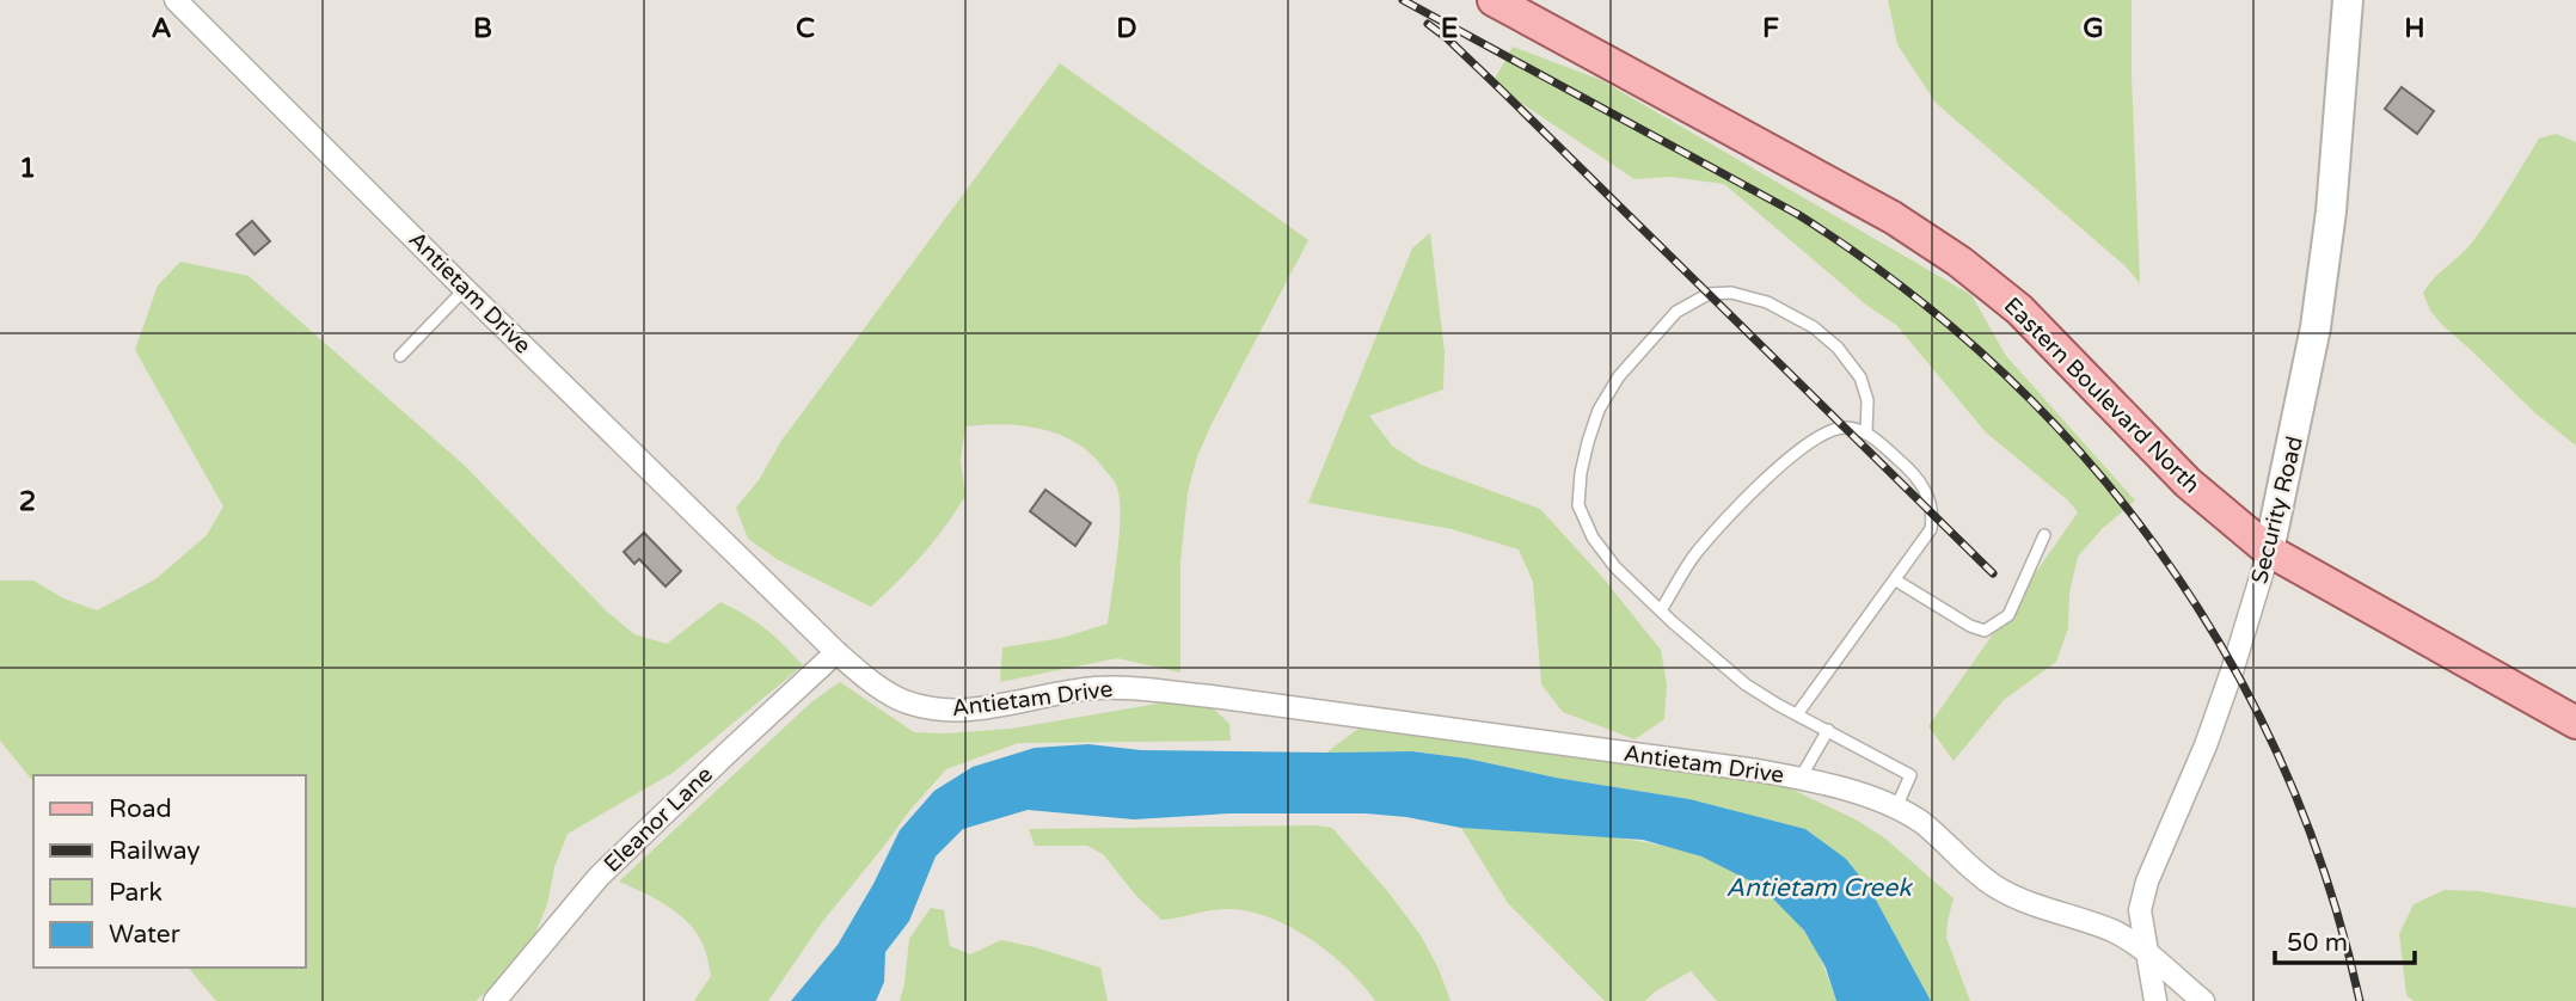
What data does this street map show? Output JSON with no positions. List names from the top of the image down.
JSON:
{
  "streets": {
    "main road": ["Eastern Boulevard North"],
    "street": ["Antietam Drive", "Security Road", "Eleanor Lane"]
  },
  "crossings": [
    ["Antietam Drive", "Security Road"],
    ["Antietam Drive", "Eleanor Lane"],
    ["Eastern Boulevard North", "Security Road"]
  ],
  "water": ["Antietam Creek"],
  "legend": [
    "Road",
    "Railway",
    "Park",
    "Water"
  ],
  "scale_bar": "50 m",
  "grid": {
    "columns": [
      "A",
      "B",
      "C",
      "D",
      "E",
      "F",
      "G",
      "H"
    ],
    "rows": ["1", "2"]
  }
}
